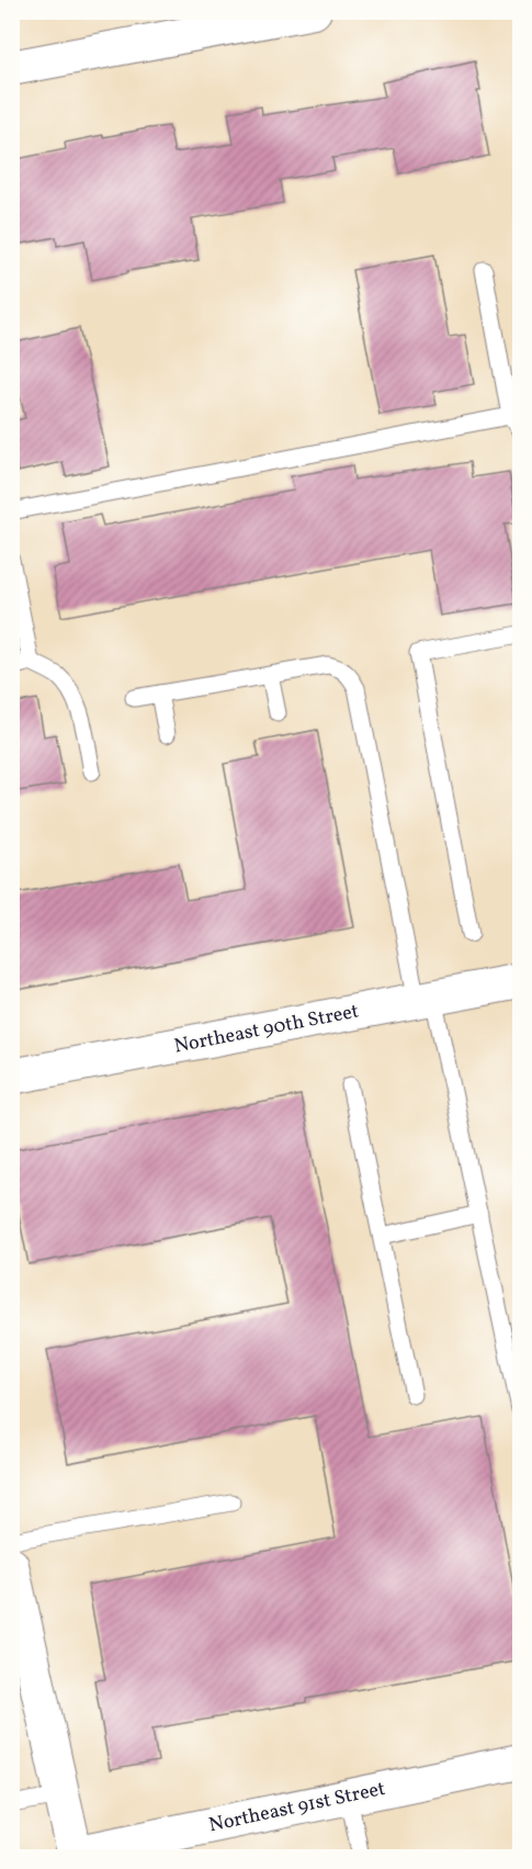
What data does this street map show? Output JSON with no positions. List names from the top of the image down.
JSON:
{
  "streets": {
    "street": ["Northeast 90th Street", "Northeast 91st Street"]
  }
}
